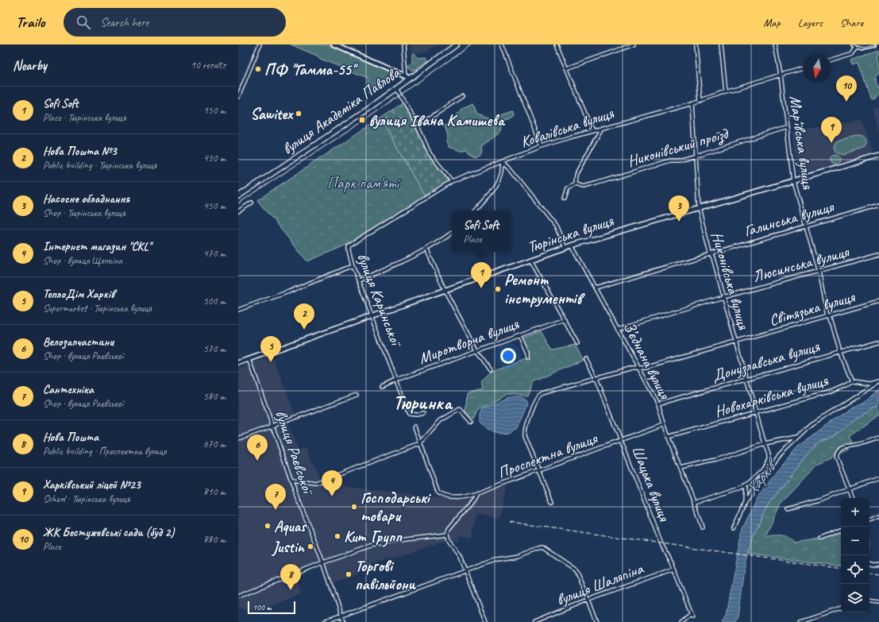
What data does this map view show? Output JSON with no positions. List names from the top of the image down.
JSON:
{
  "streets": {
    "main road": ["вулиця Академіка Павлова", "Тюрінська вулиця"],
    "street": [
      "Ковалівська вулиця",
      "Мар'ївська вулиця",
      "Никонівський проїзд",
      "Галинська вулиця",
      "Люсинська вулиця",
      "Никонівська вулиця",
      "вулиця Каринської",
      "Світязька вулиця",
      "Миротворча вулиця",
      "З’єднана вулиця",
      "Донузлавська вулиця",
      "Новохарківська вулиця",
      "вулиця Раєвської",
      "Проспектна вулиця",
      "Шацька вулиця",
      "вулиця Шаляпіна"
    ]
  },
  "crossings": [
    ["Ковалівська вулиця", "Мар'ївська вулиця"],
    ["Ковалівська вулиця", "Никонівська вулиця"],
    ["Ковалівська вулиця", "вулиця Каринської"],
    ["Мар'ївська вулиця", "Никонівський проїзд"],
    ["Мар'ївська вулиця", "Галинська вулиця"],
    ["Мар'ївська вулиця", "Тюрінська вулиця"],
    ["Мар'ївська вулиця", "Люсинська вулиця"],
    ["Мар'ївська вулиця", "Світязька вулиця"],
    ["Мар'ївська вулиця", "Донузлавська вулиця"],
    ["Мар'ївська вулиця", "Новохарківська вулиця"],
    ["Никонівський проїзд", "Никонівська вулиця"],
    ["Галинська вулиця", "Никонівська вулиця"],
    ["Галинська вулиця", "З’єднана вулиця"],
    ["Тюрінська вулиця", "Никонівська вулиця"],
    ["Тюрінська вулиця", "вулиця Каринської"],
    ["Тюрінська вулиця", "З’єднана вулиця"],
    ["Тюрінська вулиця", "вулиця Раєвської"],
    ["Люсинська вулиця", "Никонівська вулиця"],
    ["Люсинська вулиця", "З’єднана вулиця"],
    ["Никонівська вулиця", "Світязька вулиця"],
    ["Никонівська вулиця", "Донузлавська вулиця"],
    ["Никонівська вулиця", "Новохарківська вулиця"],
    ["вулиця Каринської", "Миротворча вулиця"],
    ["Світязька вулиця", "З’єднана вулиця"],
    ["Світязька вулиця", "Проспектна вулиця"],
    ["Світязька вулиця", "Шацька вулиця"],
    ["З’єднана вулиця", "Донузлавська вулиця"],
    ["З’єднана вулиця", "Новохарківська вулиця"],
    ["З’єднана вулиця", "Проспектна вулиця"],
    ["Проспектна вулиця", "Шацька вулиця"],
    ["Шацька вулиця", "вулиця Шаляпіна"]
  ],
  "districts": ["Тюринка"],
  "water": ["Харків"],
  "parks": ["Парк пам'яті"],
  "places": {
    "other": [
      "ПФ \"Гамма-55\"",
      "Sawitex",
      "Ремонт інструментів",
      "Господарські товари",
      "Aquas",
      "Кит Групп",
      "Justin",
      "Торгові павільйони"
    ],
    "transit": ["вулиця Івана Камишева"]
  },
  "scale_bar": "100 m",
  "north": "bottom",
  "page": {
    "header": "Trailo",
    "search": "Search here",
    "nav": ["Map", "Layers", "Share"],
    "heading": ["Nearby", "10 results"],
    "pins": [
      "10",
      "9",
      "3",
      "1",
      "2",
      "5",
      "6",
      "4",
      "7",
      "8"
    ],
    "list": [
      {
        "mark": "1",
        "name": "Sofi Soft",
        "note": "Place · Тюрінська вулиця",
        "value": "150 m"
      },
      {
        "mark": "2",
        "name": "Нова Пошта №3",
        "note": "Public building · Тюрінська вулиця",
        "value": "430 m"
      },
      {
        "mark": "3",
        "name": "Насосне обладнання",
        "note": "Shop · Тюрінська вулиця",
        "value": "450 m"
      },
      {
        "mark": "4",
        "name": "Інтернет магазин \"CKL\"",
        "note": "Shop · вулиця Щепкіна",
        "value": "470 m"
      },
      {
        "mark": "5",
        "name": "ТеплоДім Харків",
        "note": "Supermarket · Тюрінська вулиця",
        "value": "500 m"
      },
      {
        "mark": "6",
        "name": "Велозапчастини",
        "note": "Shop · вулиця Раєвської",
        "value": "570 m"
      },
      {
        "mark": "7",
        "name": "Сантехніка",
        "note": "Shop · вулиця Раєвської",
        "value": "580 m"
      },
      {
        "mark": "8",
        "name": "Нова Пошта",
        "note": "Public building · Проспектна вулиця",
        "value": "670 m"
      },
      {
        "mark": "9",
        "name": "Харківський ліцей №23",
        "note": "School · Тюрінська вулиця",
        "value": "810 m"
      },
      {
        "mark": "10",
        "name": "ЖК Бестужевські сади (буд 2)",
        "note": "Place",
        "value": "880 m"
      }
    ],
    "popup": ["Sofi Soft", "Place"],
    "map_buttons": ["+", "−"],
    "scale": "100 m"
  }
}
